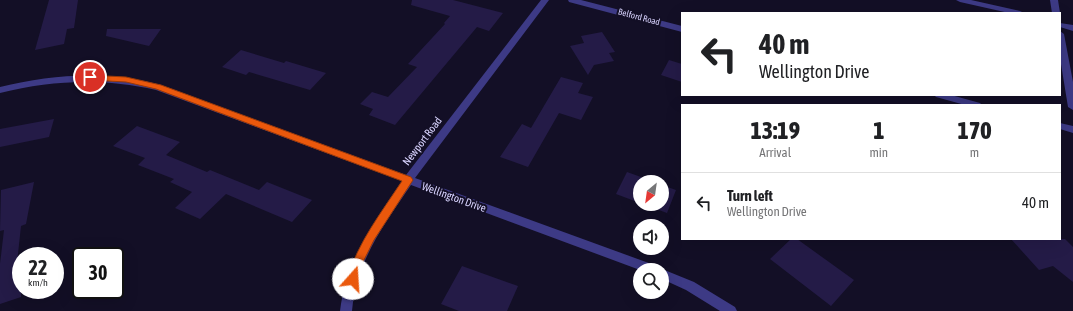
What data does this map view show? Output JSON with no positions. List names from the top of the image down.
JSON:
{
  "streets": {
    "street": ["Belford Road", "Newport Road", "Wellington Drive"]
  },
  "crossings": [
    ["Newport Road", "Wellington Drive"]
  ],
  "north": "bottom left",
  "page": {
    "turn": ["40 m", "Wellington Drive"],
    "eta": [
      "13:19",
      "Arrival",
      "1",
      "min",
      "170",
      "m"
    ],
    "list": [
      {
        "name": "Turn left",
        "note": "Wellington Drive",
        "value": "40 m"
      }
    ],
    "speed": "22 km/h",
    "limit": "30"
  }
}
